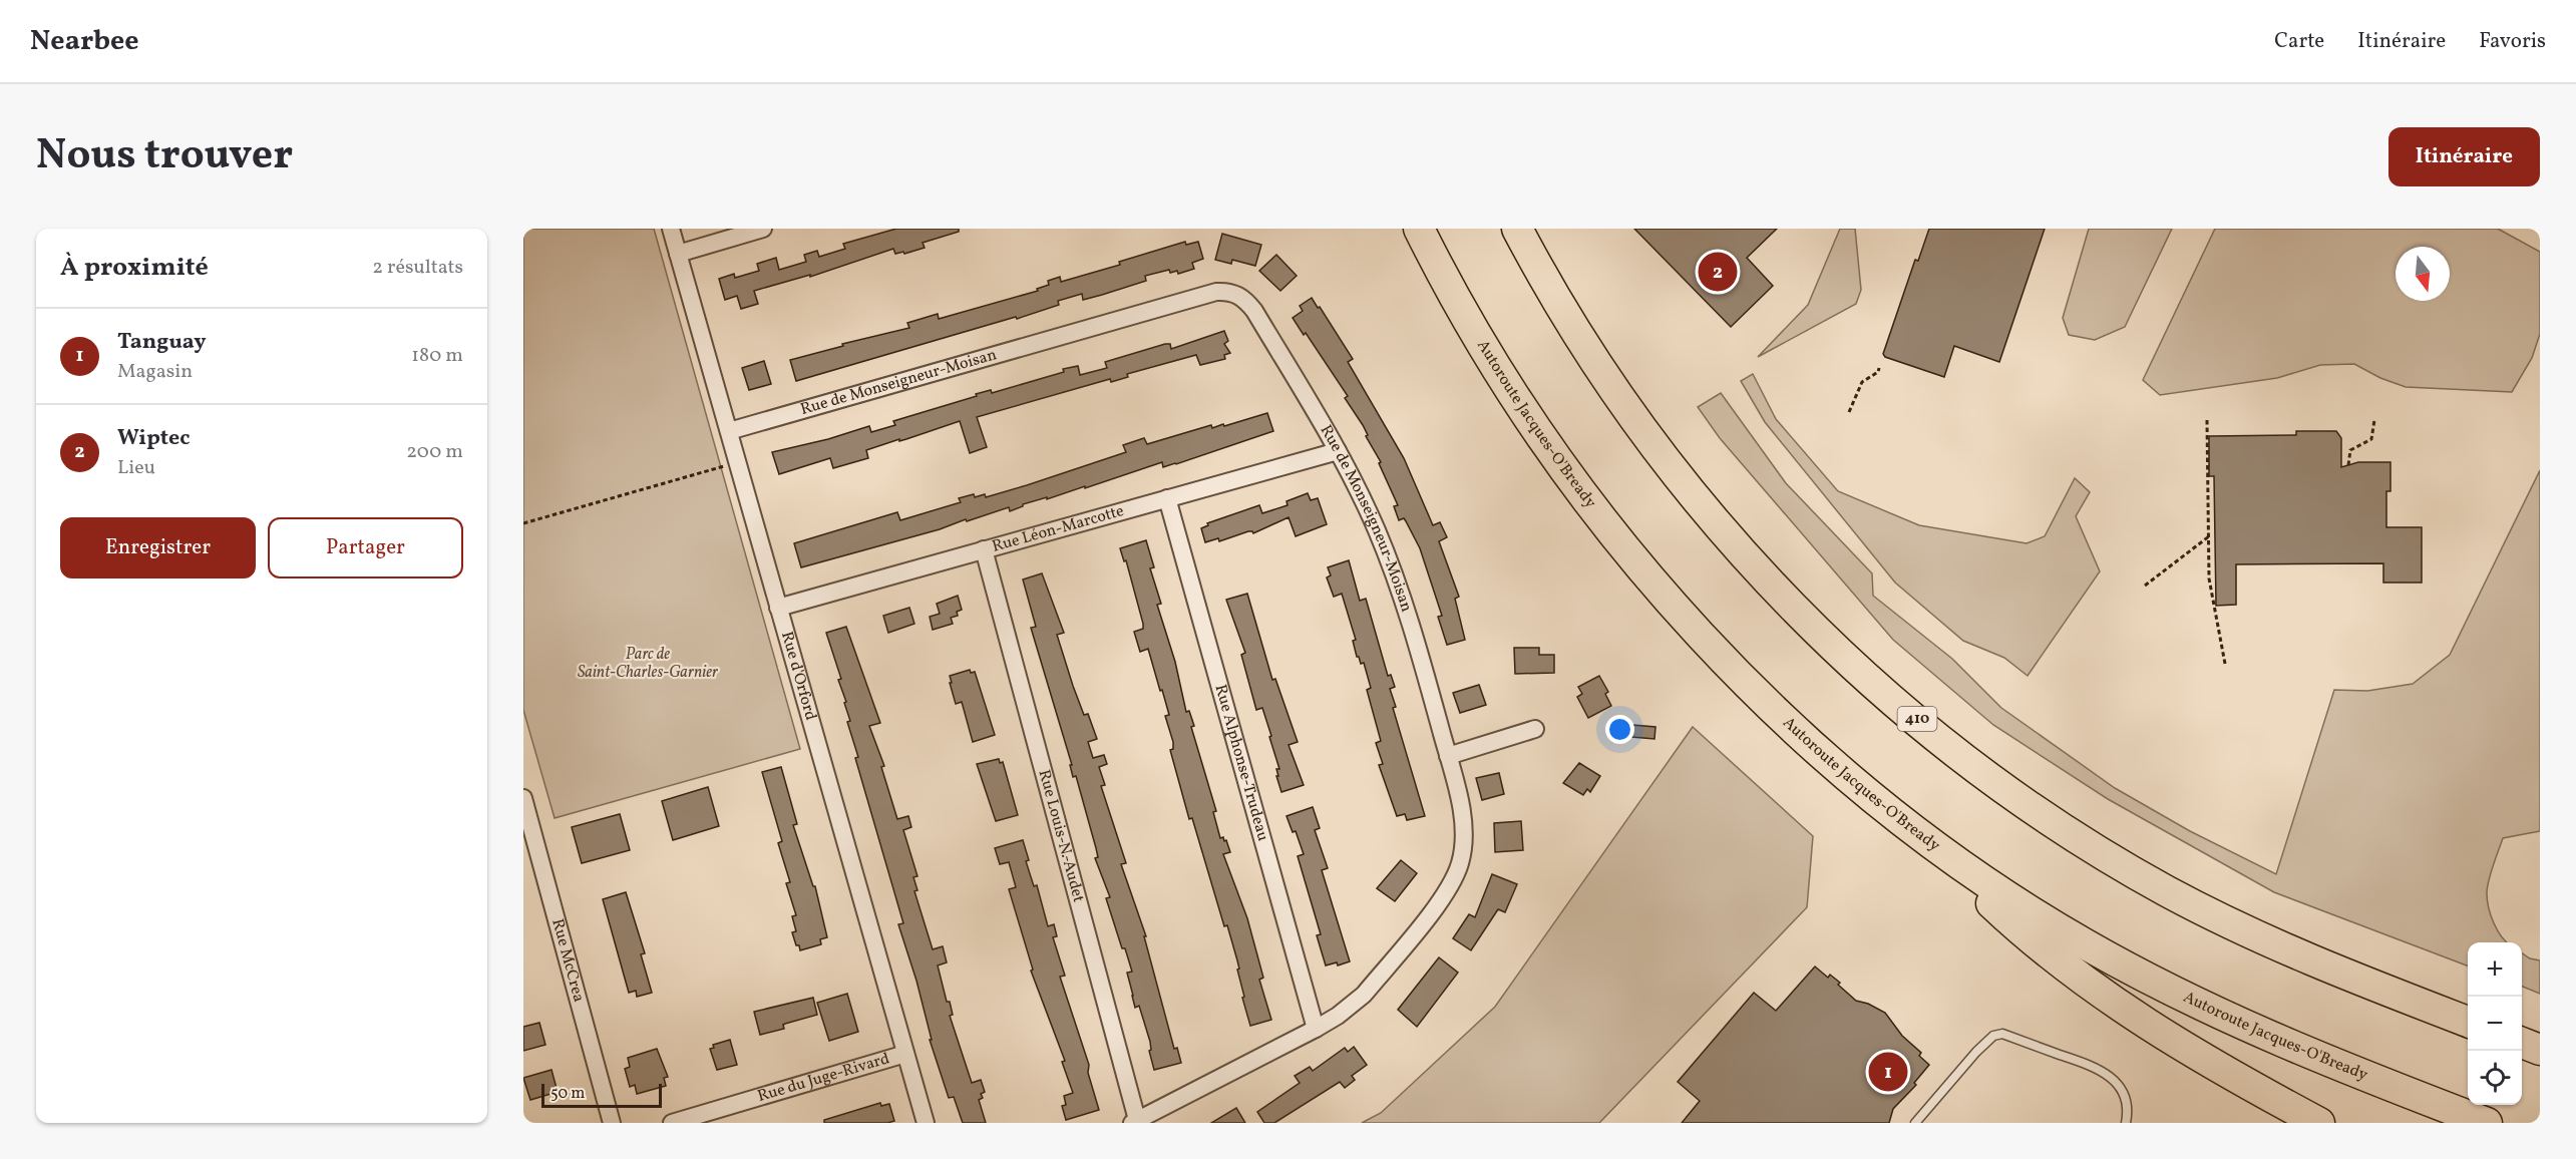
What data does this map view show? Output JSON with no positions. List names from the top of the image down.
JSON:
{
  "streets": {
    "highway": ["Autoroute Jacques-O'Bready", "410"],
    "street": [
      "Rue de Monseigneur-Moisan",
      "Rue Léon-Marcotte",
      "Rue d'Orford",
      "Rue Alphonse-Trudeau",
      "Rue Louis-N.-Audet",
      "Rue McCrea",
      "Rue du Juge-Rivard"
    ]
  },
  "crossings": [
    ["Rue de Monseigneur-Moisan", "Rue Léon-Marcotte"],
    ["Rue de Monseigneur-Moisan", "Rue d'Orford"],
    ["Rue de Monseigneur-Moisan", "Rue Alphonse-Trudeau"],
    ["Rue de Monseigneur-Moisan", "Rue Louis-N.-Audet"],
    ["Rue Léon-Marcotte", "Rue d'Orford"],
    ["Rue Léon-Marcotte", "Rue Alphonse-Trudeau"],
    ["Rue Léon-Marcotte", "Rue Louis-N.-Audet"],
    ["Rue d'Orford", "Rue du Juge-Rivard"]
  ],
  "parks": ["Parc de Saint-Charles-Garnier"],
  "scale_bar": "50 m",
  "north": "bottom",
  "page": {
    "header": "Nearbee",
    "nav": ["Carte", "Itinéraire", "Favoris"],
    "title": "Nous trouver",
    "buttons": [
      "Itinéraire",
      ["Enregistrer", "Partager"]
    ],
    "heading": ["À proximité", "2 résultats"],
    "pins": ["2", "1"],
    "list": [
      {
        "mark": "1",
        "name": "Tanguay",
        "note": "Magasin",
        "value": "180 m"
      },
      {
        "mark": "2",
        "name": "Wiptec",
        "note": "Lieu",
        "value": "200 m"
      }
    ],
    "map_buttons": ["+", "−"],
    "scale": "50 m"
  }
}
